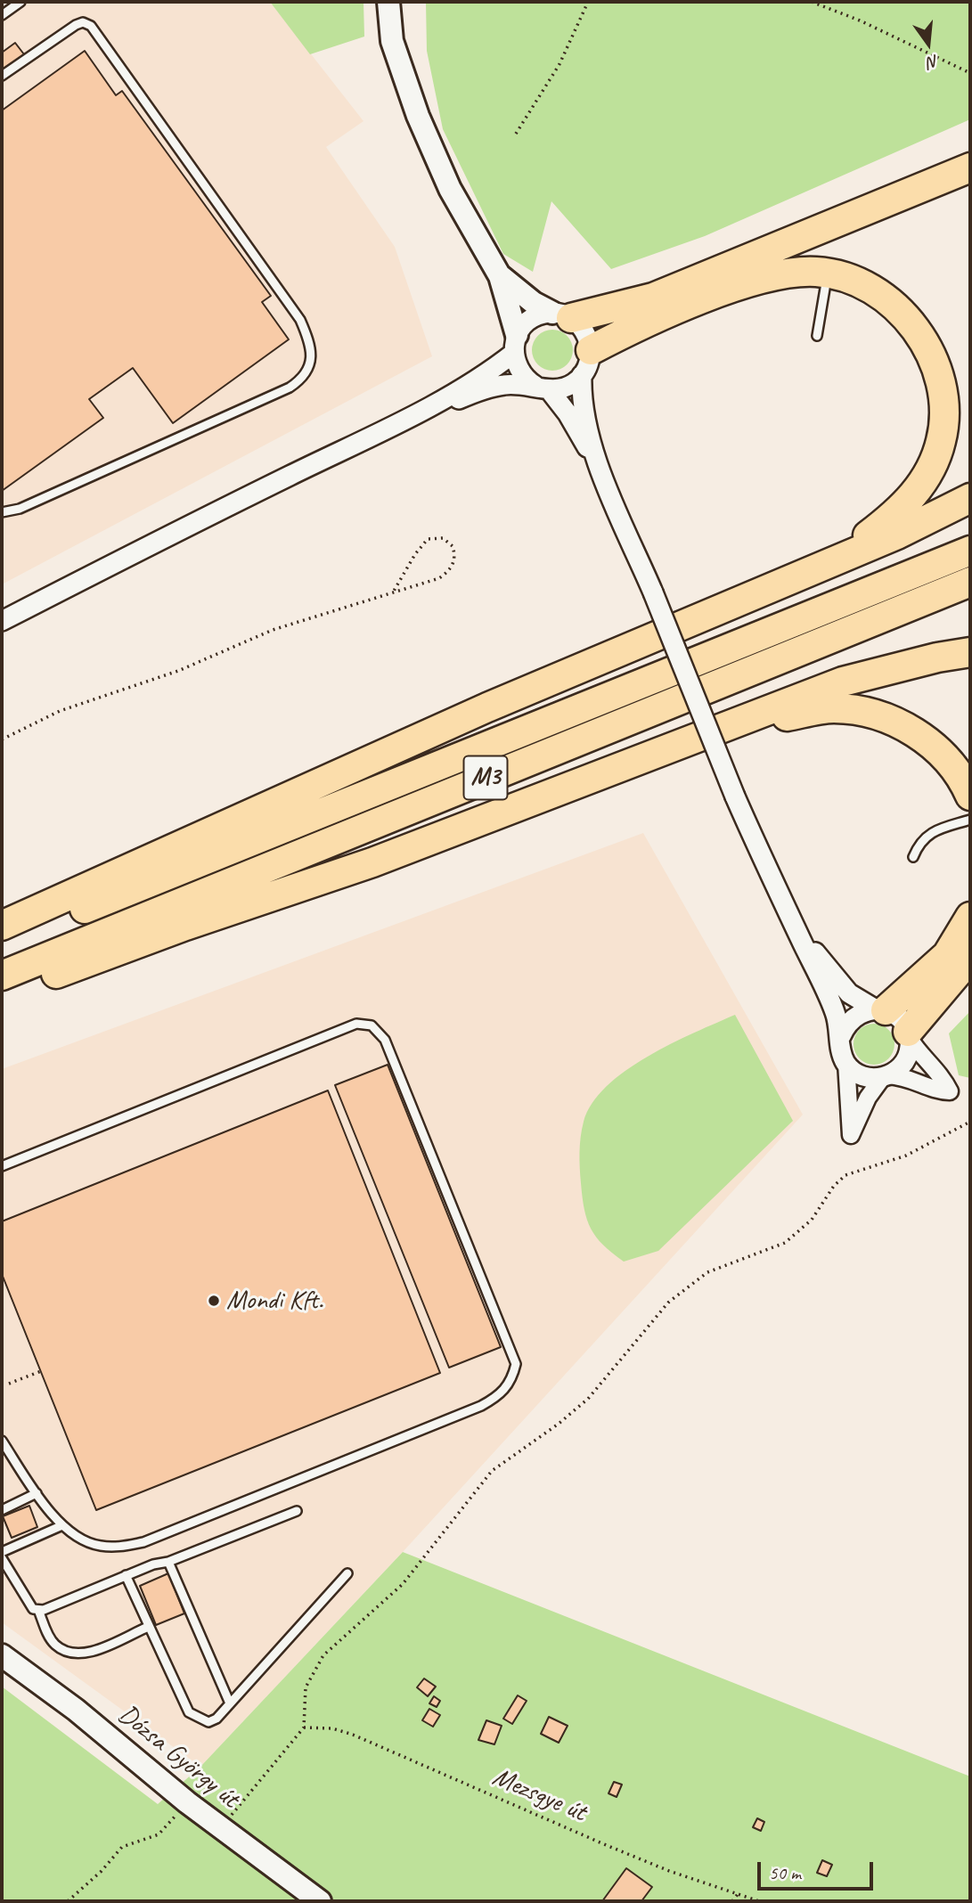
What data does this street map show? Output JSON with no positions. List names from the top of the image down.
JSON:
{
  "streets": {
    "highway": ["M3"],
    "main road": ["Dózsa György út"],
    "path": ["Mezsgye út"]
  },
  "places": ["Mondi Kft."],
  "scale_bar": "50 m",
  "north": "bottom"
}
